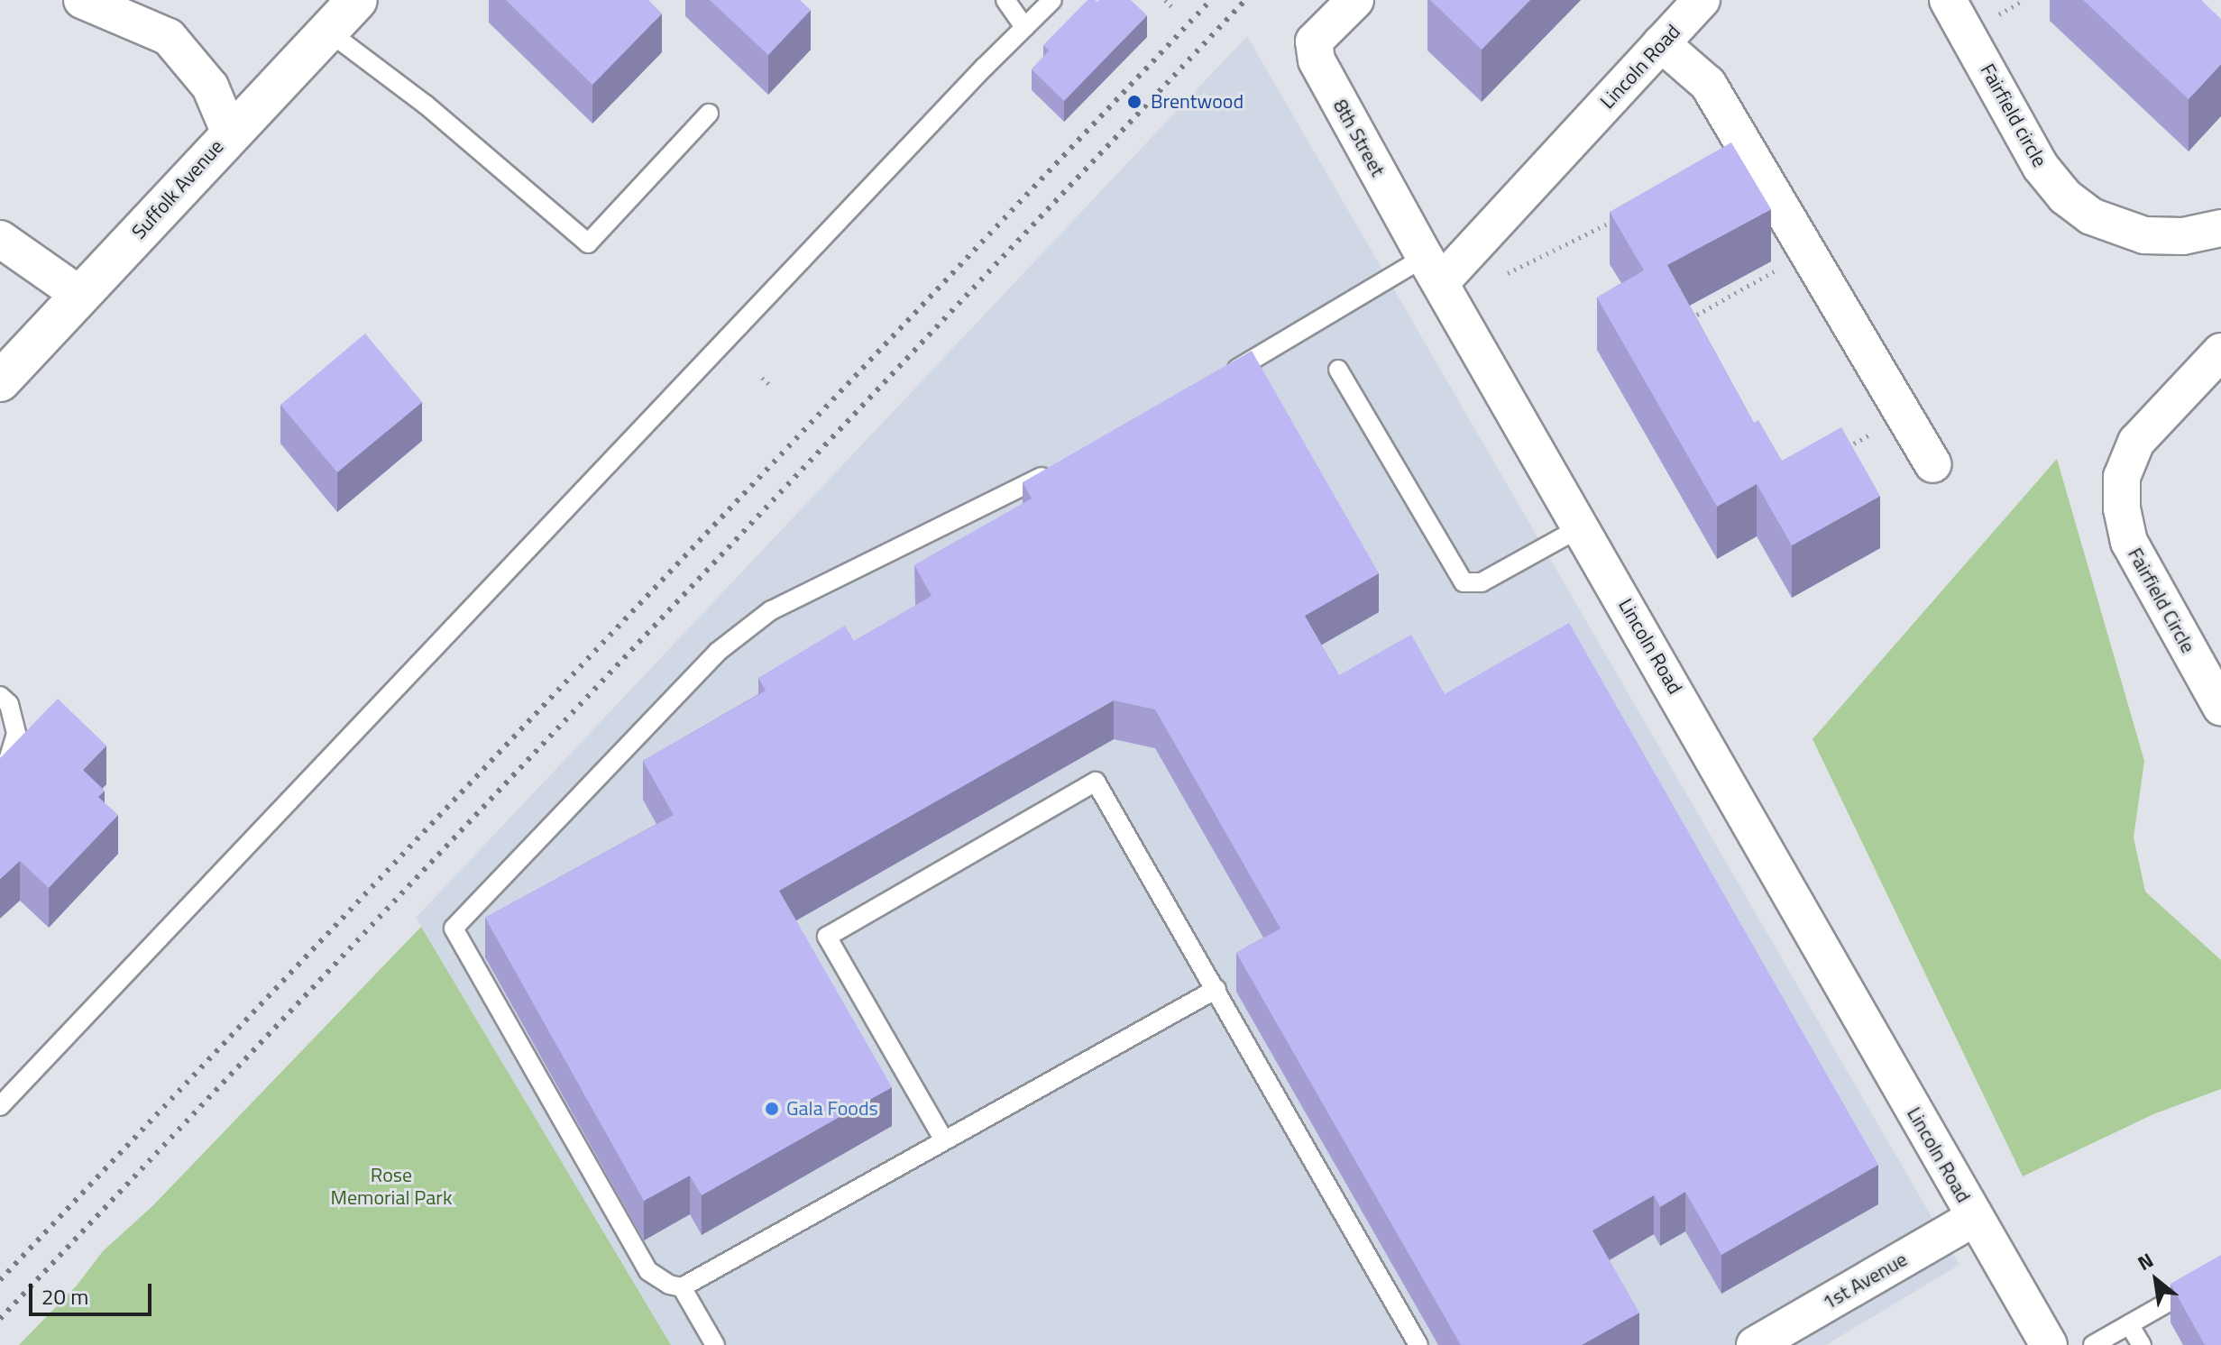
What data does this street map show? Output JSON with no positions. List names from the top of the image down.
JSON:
{
  "streets": {
    "main road": ["Suffolk Avenue"],
    "street": [
      "Lincoln Road",
      "Fairfield circle",
      "8th Street",
      "Fairfield Circle",
      "1st Avenue"
    ]
  },
  "crossings": [
    ["Lincoln Road", "8th Street"],
    ["Lincoln Road", "1st Avenue"]
  ],
  "parks": ["Rose Memorial Park"],
  "places": ["Brentwood", "Gala Foods"],
  "scale_bar": "20 m",
  "north": "top left"
}
